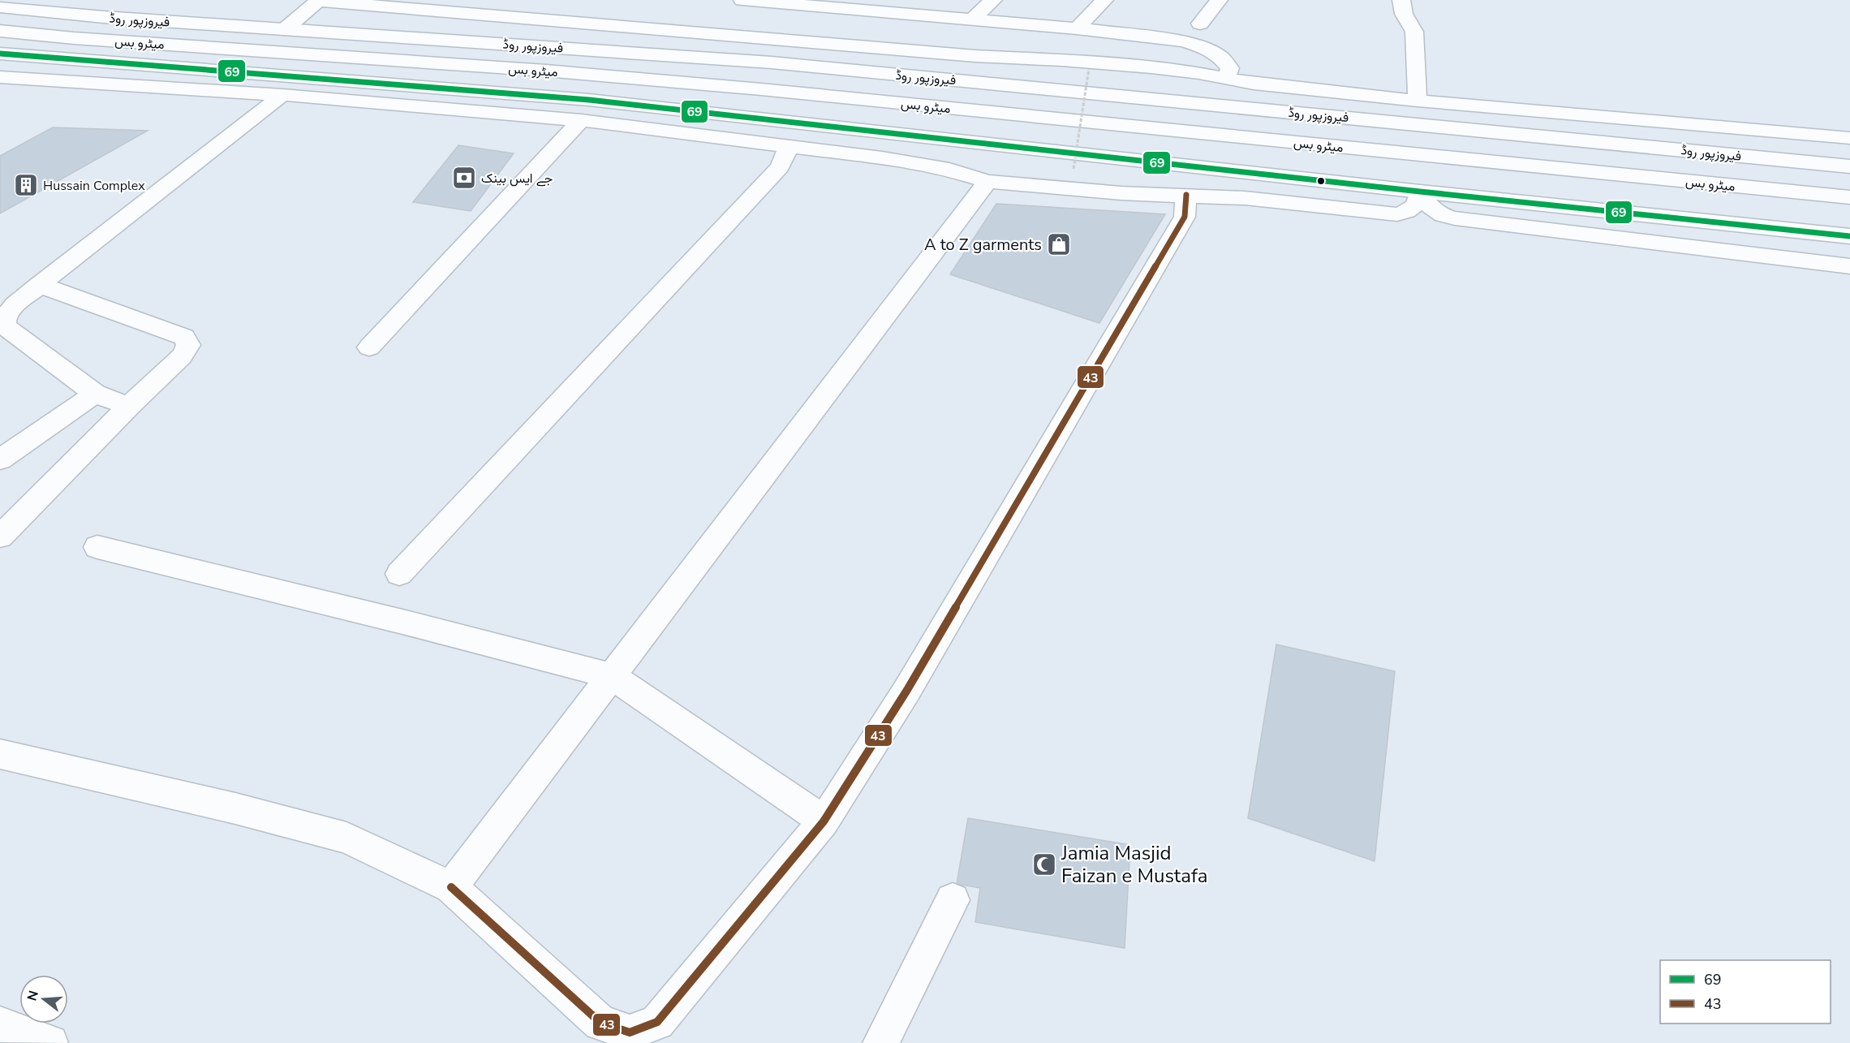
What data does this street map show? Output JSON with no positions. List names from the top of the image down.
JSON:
{
  "streets": {
    "street": ["فیروزپور روڈ", "میٹرو بس"]
  },
  "places": {
    "bank": ["جے ایس بینک"],
    "building": ["Hussain Complex"],
    "shop": ["A to Z garments"],
    "mosque": ["Jamia Masjid Faizan e Mustafa"]
  },
  "lines": ["transit line 69", "transit line 43"],
  "legend": ["69", "43"],
  "north": "left"
}
